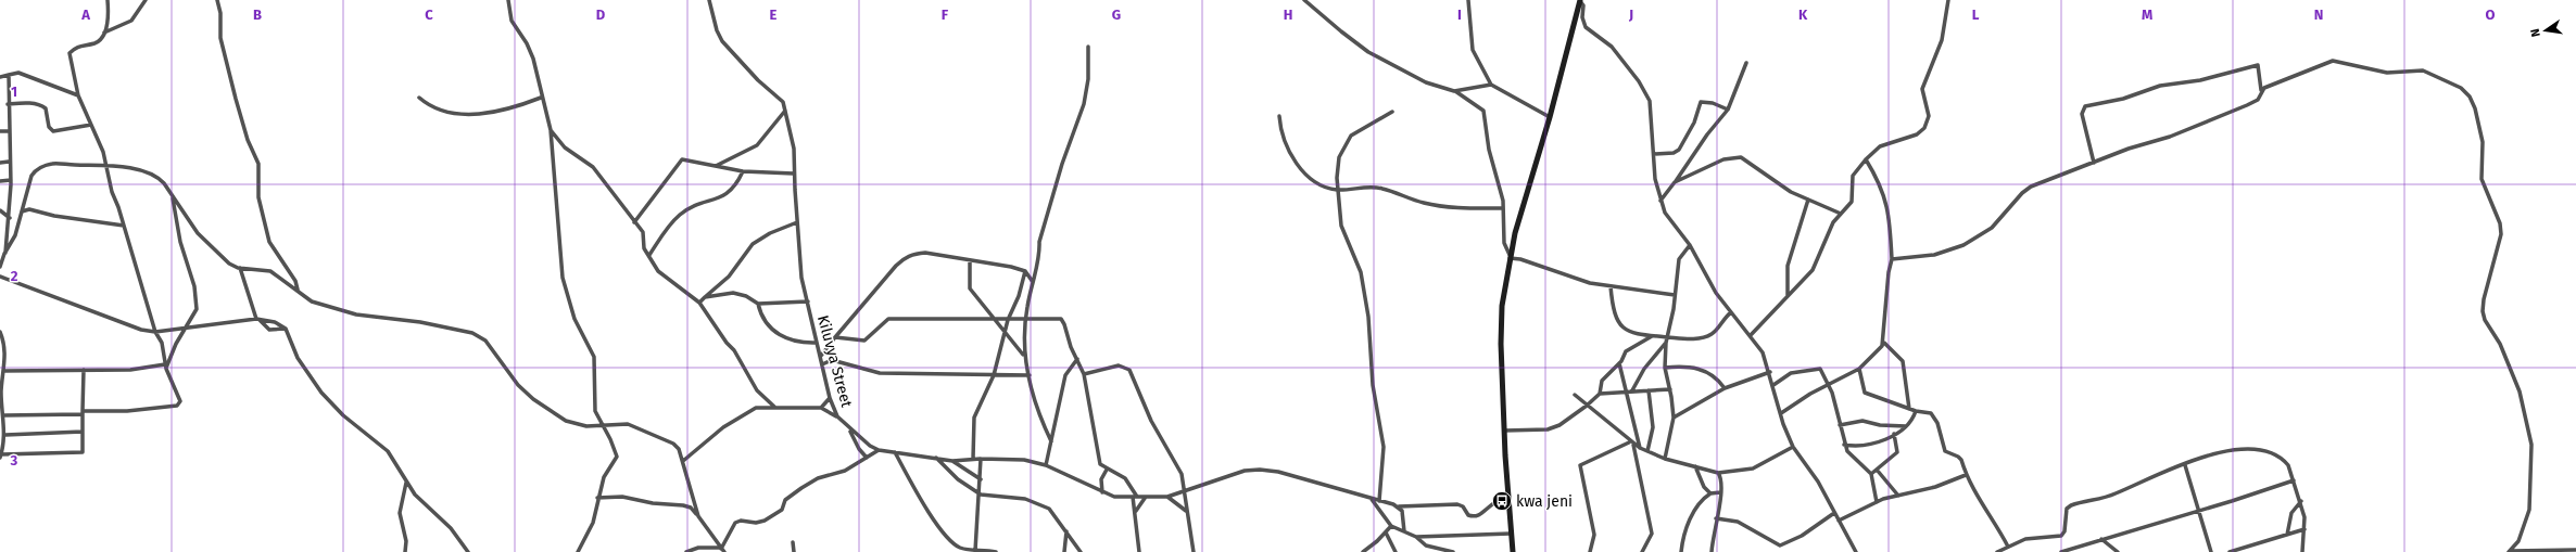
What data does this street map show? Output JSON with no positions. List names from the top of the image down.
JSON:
{
  "streets": {
    "street": ["Kiluvya Street"]
  },
  "places": {
    "bus stop": ["kwa jeni"]
  },
  "north": "left",
  "grid": {
    "columns": [
      "A",
      "B",
      "C",
      "D",
      "E",
      "F",
      "G",
      "H",
      "I",
      "J",
      "K",
      "L",
      "M",
      "N",
      "O"
    ],
    "rows": ["1", "2", "3"]
  }
}
